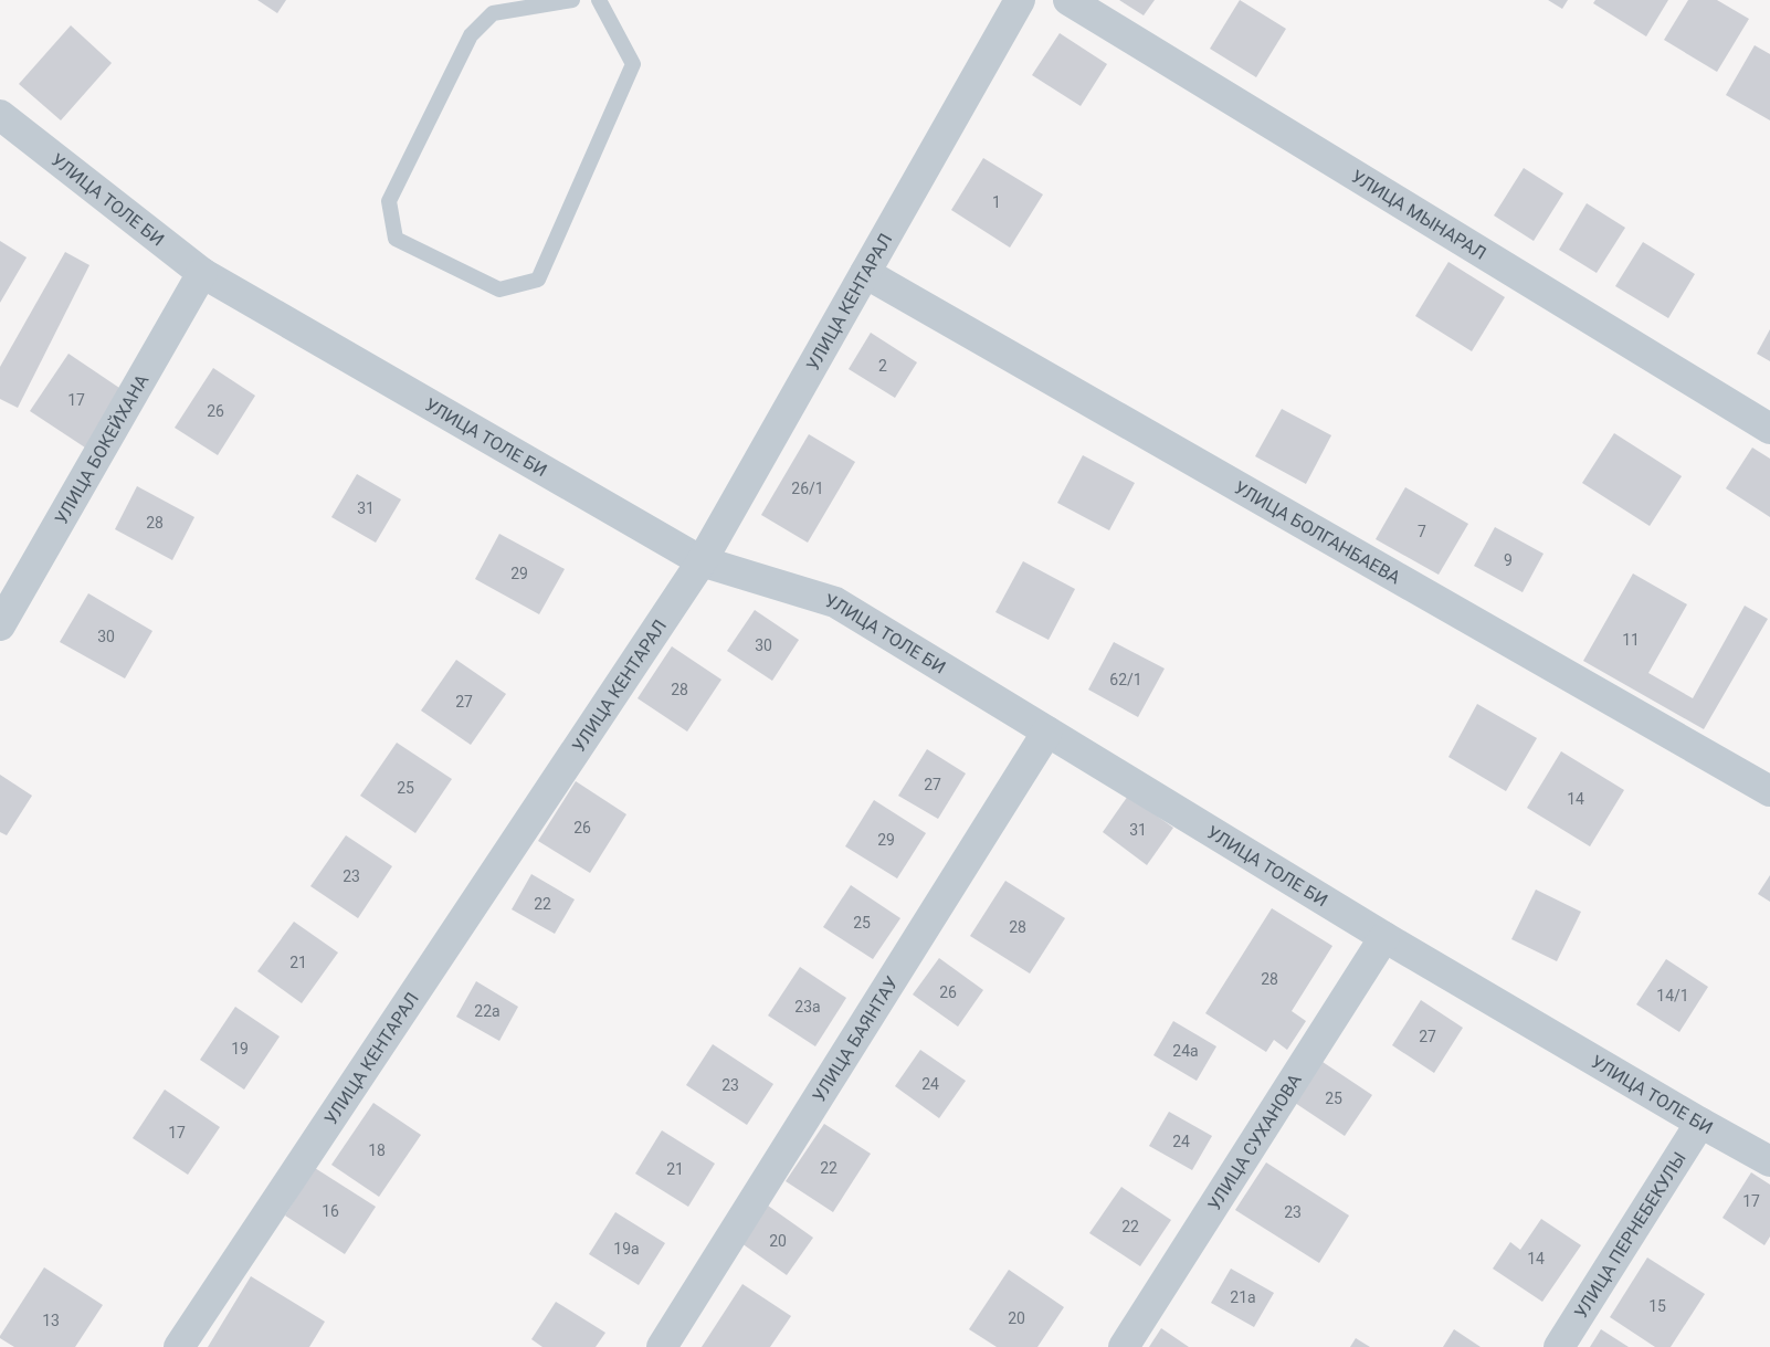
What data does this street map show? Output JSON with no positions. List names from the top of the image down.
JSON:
{
  "streets": {
    "street": [
      "УЛИЦА ТОЛЕ БИ",
      "УЛИЦА МЫНАРАЛ",
      "УЛИЦА КЕНТАРАЛ",
      "УЛИЦА БОКЕЙХАНА",
      "УЛИЦА БОЛГАНБАЕВА",
      "УЛИЦА БАЯНТАУ",
      "УЛИЦА СУХАНОВА",
      "УЛИЦА ПЕРНЕБЕКУЛЫ"
    ]
  },
  "crossings": [
    ["УЛИЦА ТОЛЕ БИ", "УЛИЦА КЕНТАРАЛ"],
    ["УЛИЦА ТОЛЕ БИ", "УЛИЦА БОКЕЙХАНА"],
    ["УЛИЦА ТОЛЕ БИ", "УЛИЦА БАЯНТАУ"],
    ["УЛИЦА ТОЛЕ БИ", "УЛИЦА СУХАНОВА"],
    ["УЛИЦА ТОЛЕ БИ", "УЛИЦА ПЕРНЕБЕКУЛЫ"],
    ["УЛИЦА КЕНТАРАЛ", "УЛИЦА БОЛГАНБАЕВА"]
  ],
  "house_numbers": [
    "1",
    "2",
    "17",
    "26",
    "26/1",
    "31",
    "28",
    "7",
    "9",
    "29",
    "30",
    "11",
    "30",
    "62/1",
    "28",
    "27",
    "27",
    "25",
    "14",
    "26",
    "31",
    "29",
    "23",
    "22",
    "25",
    "28",
    "21",
    "28",
    "26",
    "14/1",
    "23а",
    "22а",
    "27",
    "19",
    "24а",
    "24",
    "23",
    "25",
    "17",
    "24",
    "18",
    "22",
    "21",
    "17",
    "16",
    "23",
    "22",
    "20",
    "19а",
    "14",
    "21а",
    "15",
    "20",
    "13"
  ]
}
